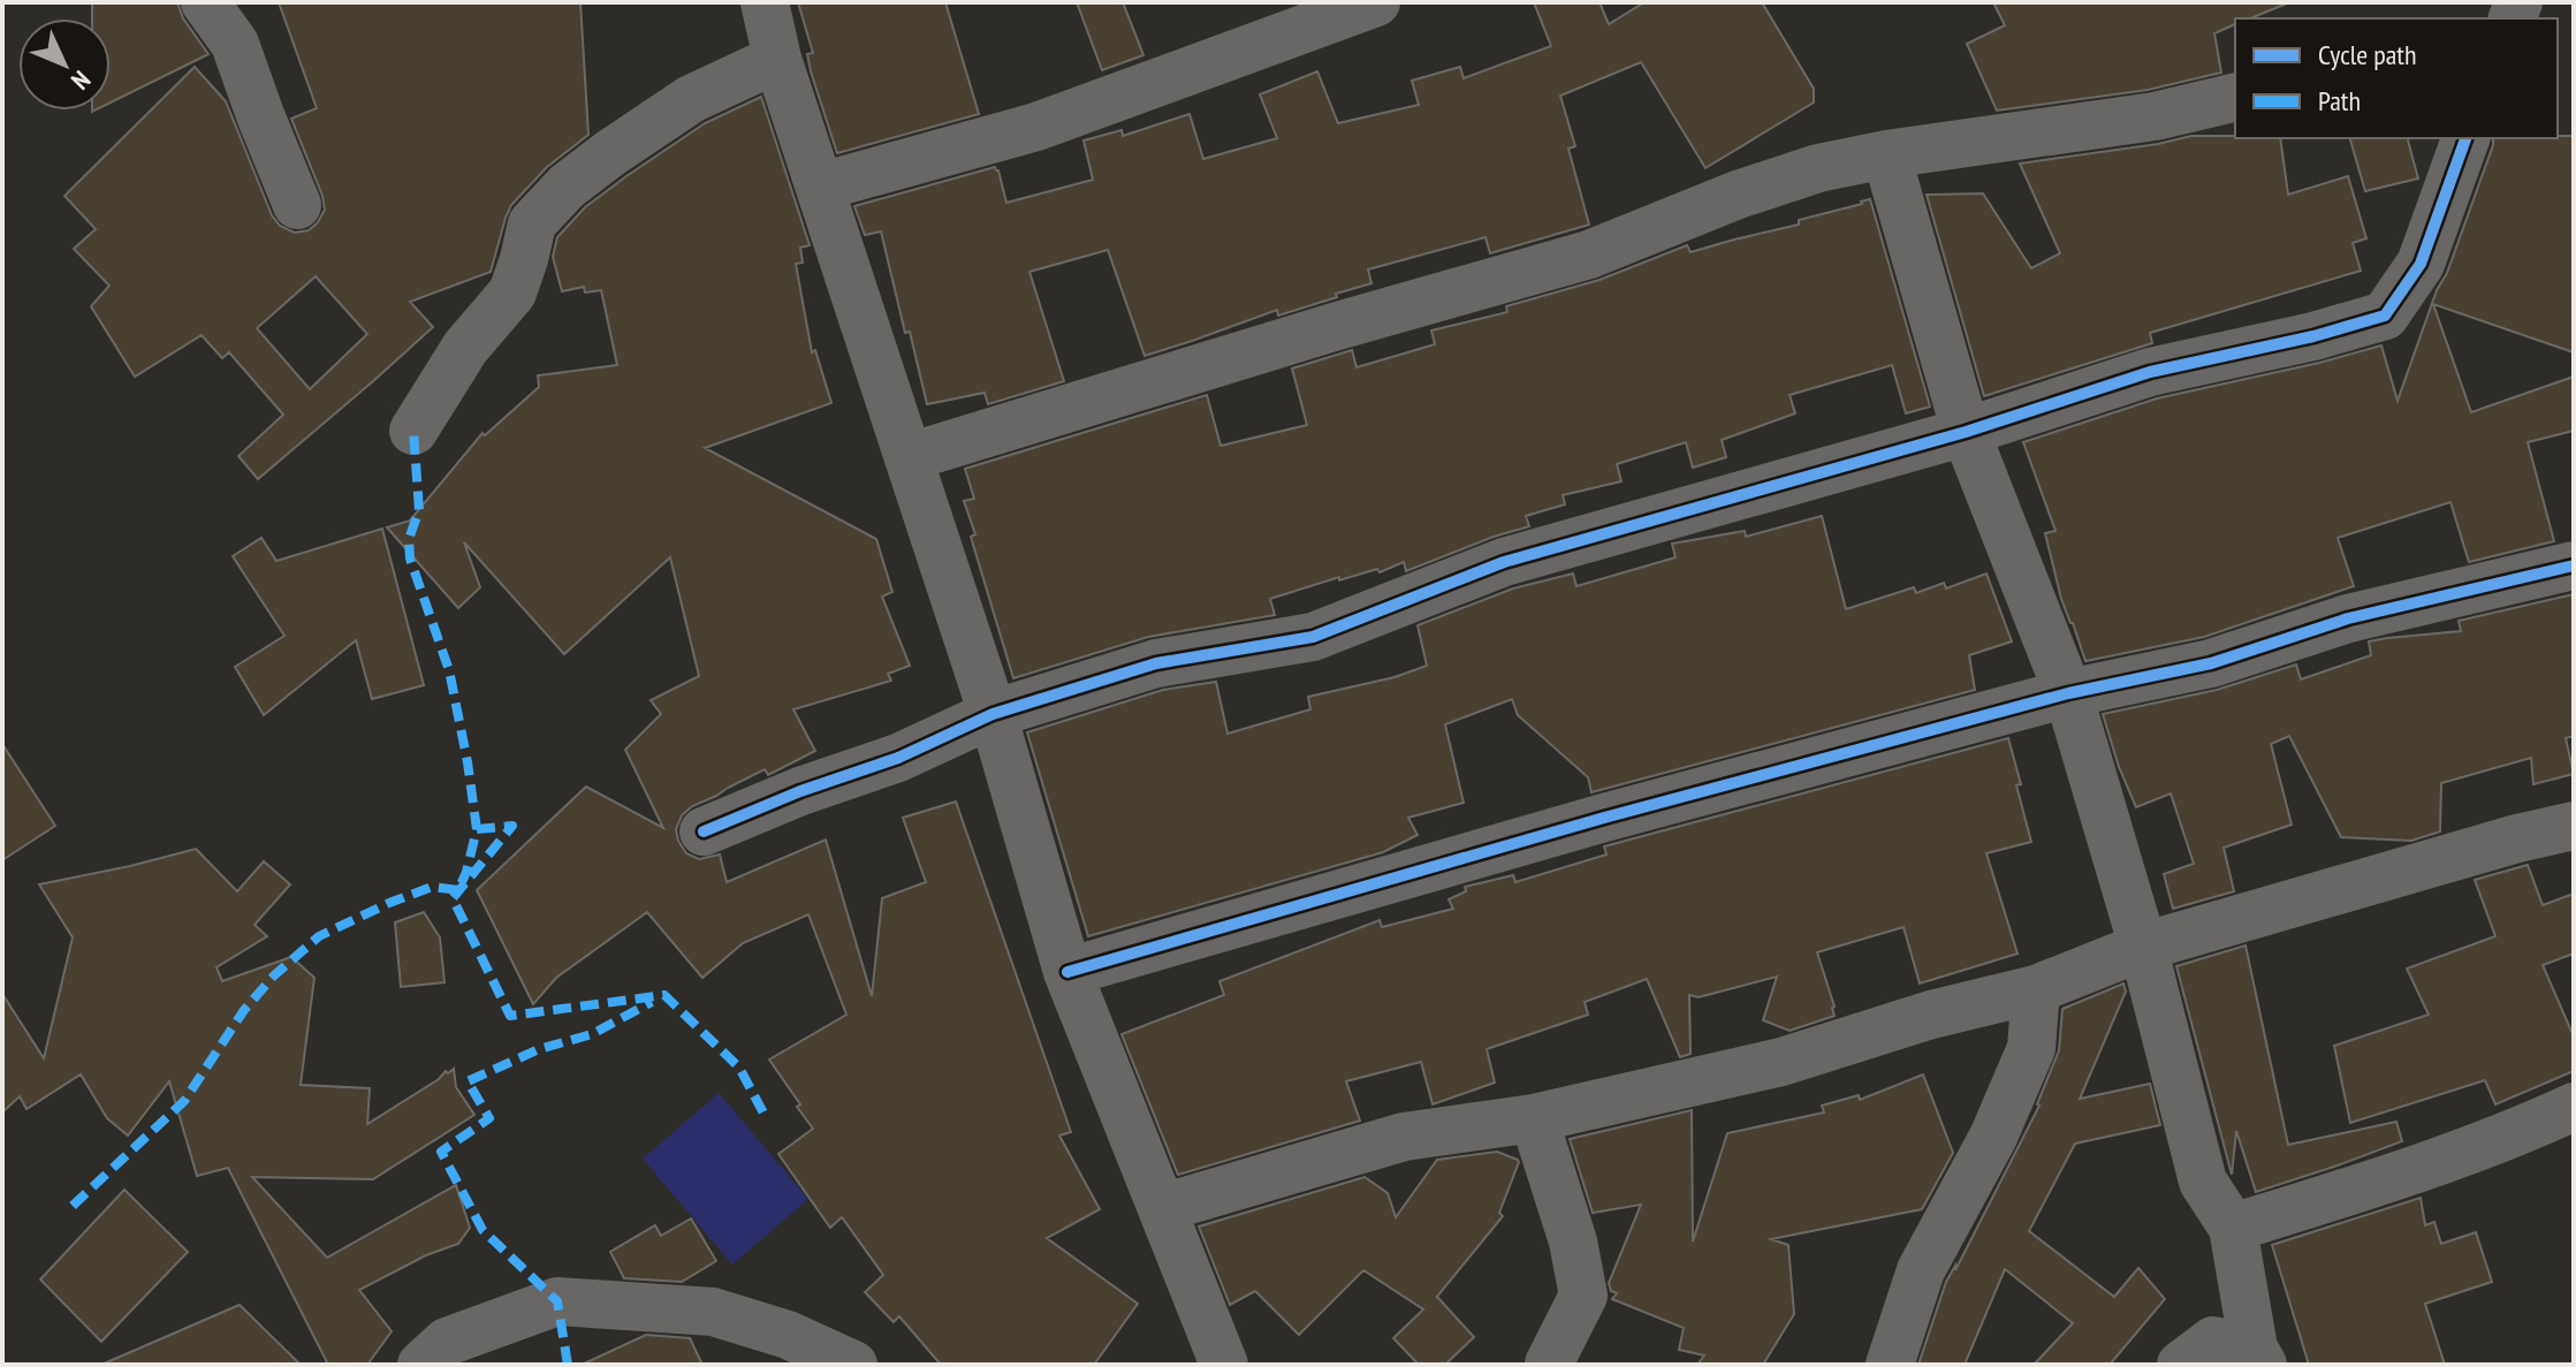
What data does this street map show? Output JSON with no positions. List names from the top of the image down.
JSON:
{
  "legend": ["Cycle path", "Path"],
  "north": "bottom right"
}
